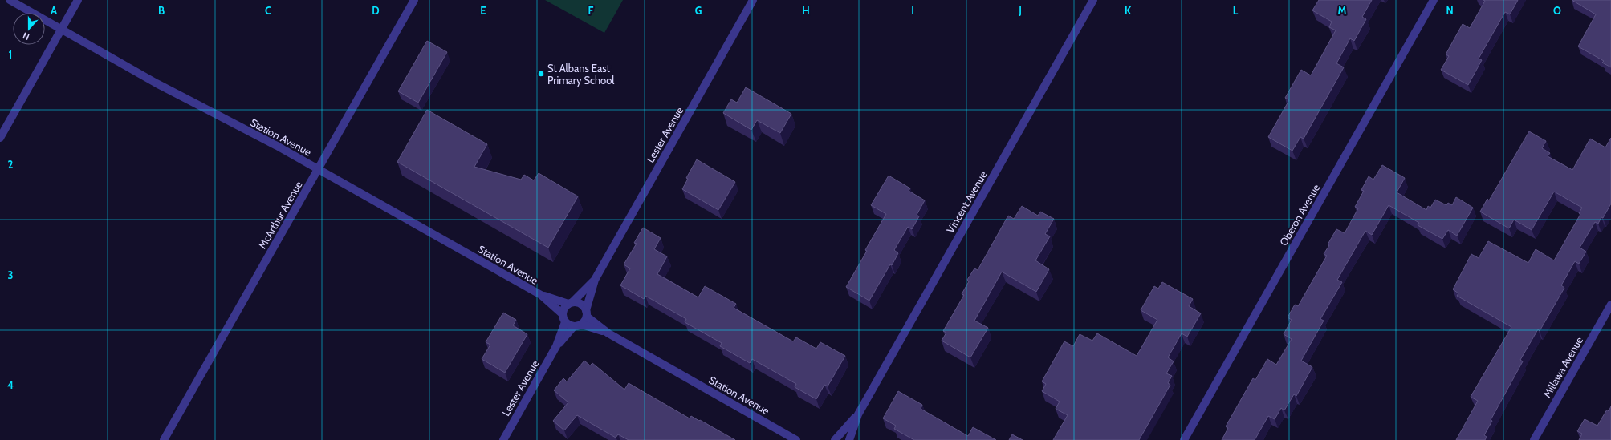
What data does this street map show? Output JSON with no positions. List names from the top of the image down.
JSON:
{
  "streets": {
    "street": [
      "Lester Avenue",
      "Station Avenue",
      "Vincent Avenue",
      "McArthur Avenue",
      "Oberon Avenue",
      "Millawa Avenue"
    ]
  },
  "crossings": [
    ["Lester Avenue", "Station Avenue"],
    ["Station Avenue", "McArthur Avenue"]
  ],
  "places": ["St Albans East Primary School"],
  "north": "bottom",
  "grid": {
    "columns": [
      "A",
      "B",
      "C",
      "D",
      "E",
      "F",
      "G",
      "H",
      "I",
      "J",
      "K",
      "L",
      "M",
      "N",
      "O"
    ],
    "rows": [
      "1",
      "2",
      "3",
      "4"
    ]
  }
}
